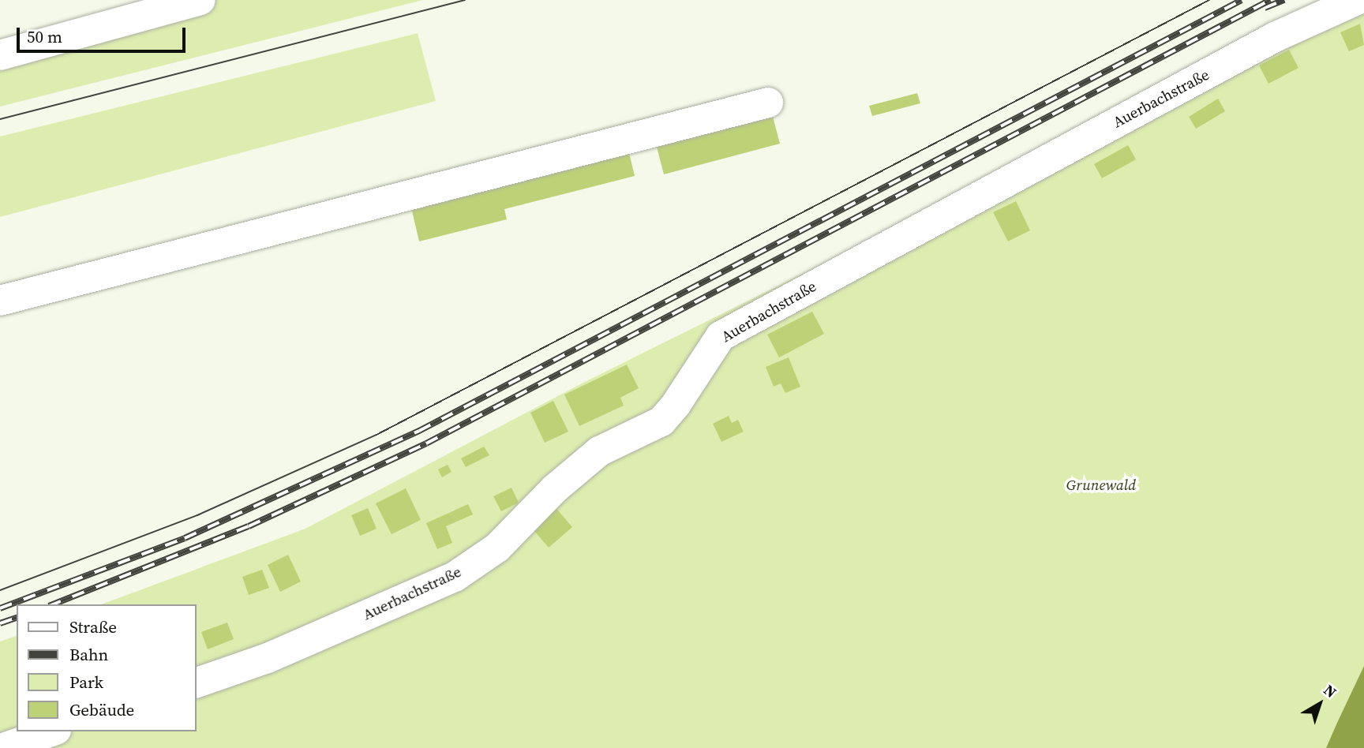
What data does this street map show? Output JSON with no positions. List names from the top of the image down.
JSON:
{
  "streets": {
    "lane": ["Auerbachstraße"]
  },
  "parks": ["Grunewald"],
  "legend": [
    "Straße",
    "Bahn",
    "Park",
    "Gebäude"
  ],
  "scale_bar": "50 m",
  "north": "top right"
}
